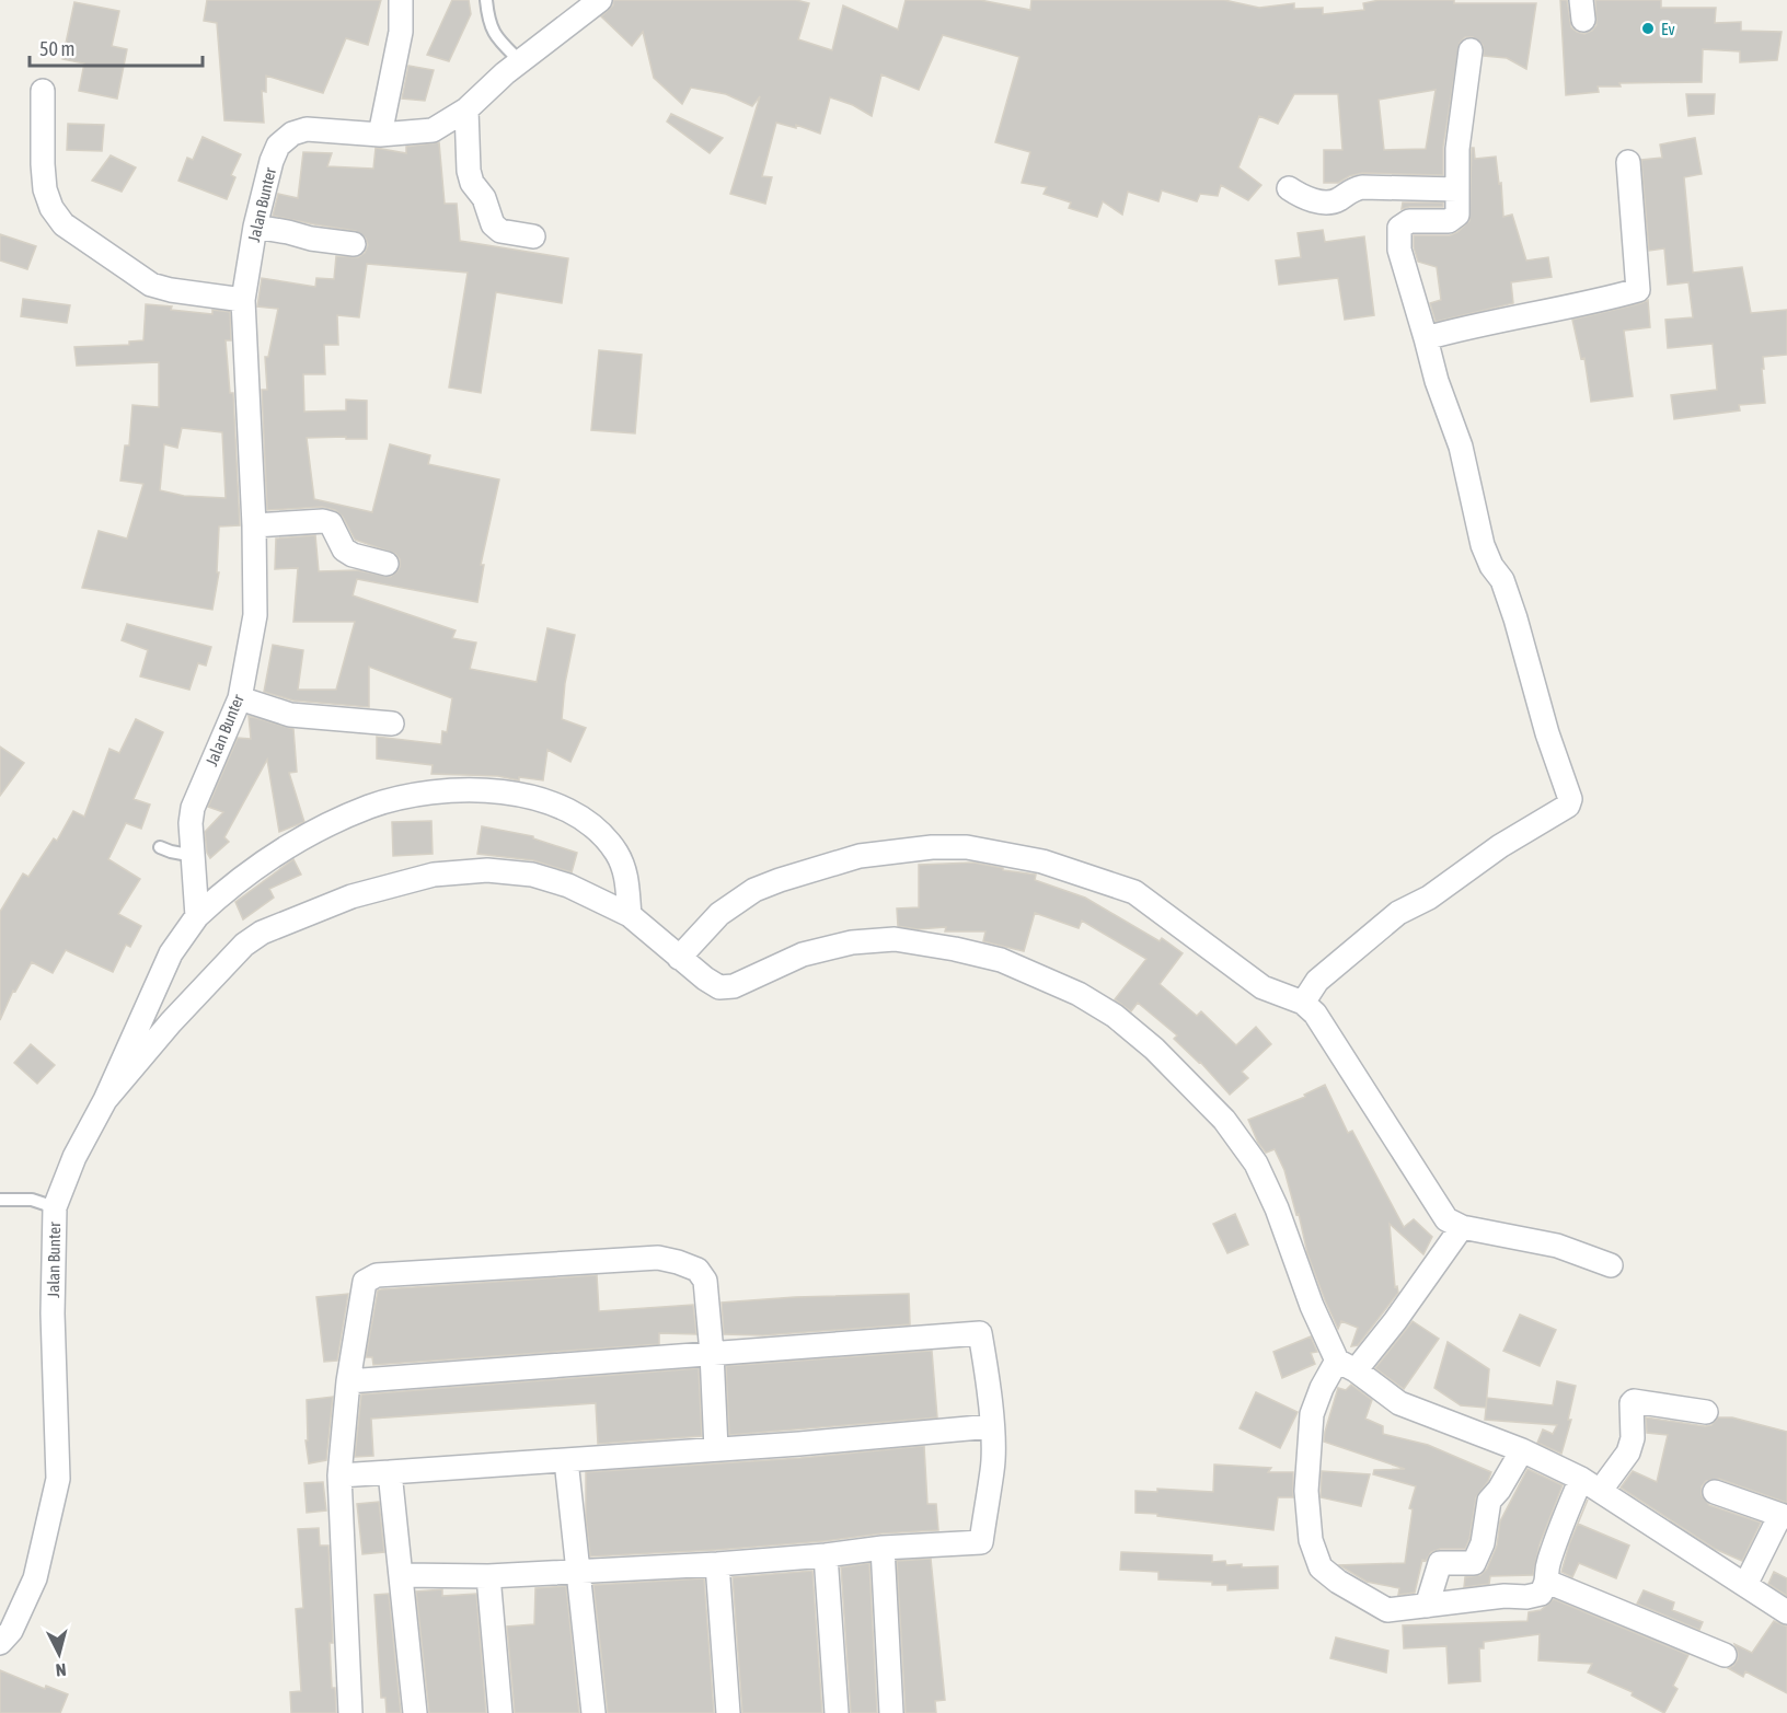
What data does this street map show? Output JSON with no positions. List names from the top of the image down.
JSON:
{
  "streets": {
    "street": ["Jalan Bunter"]
  },
  "places": ["Ev"],
  "scale_bar": "50 m",
  "north": "bottom"
}
